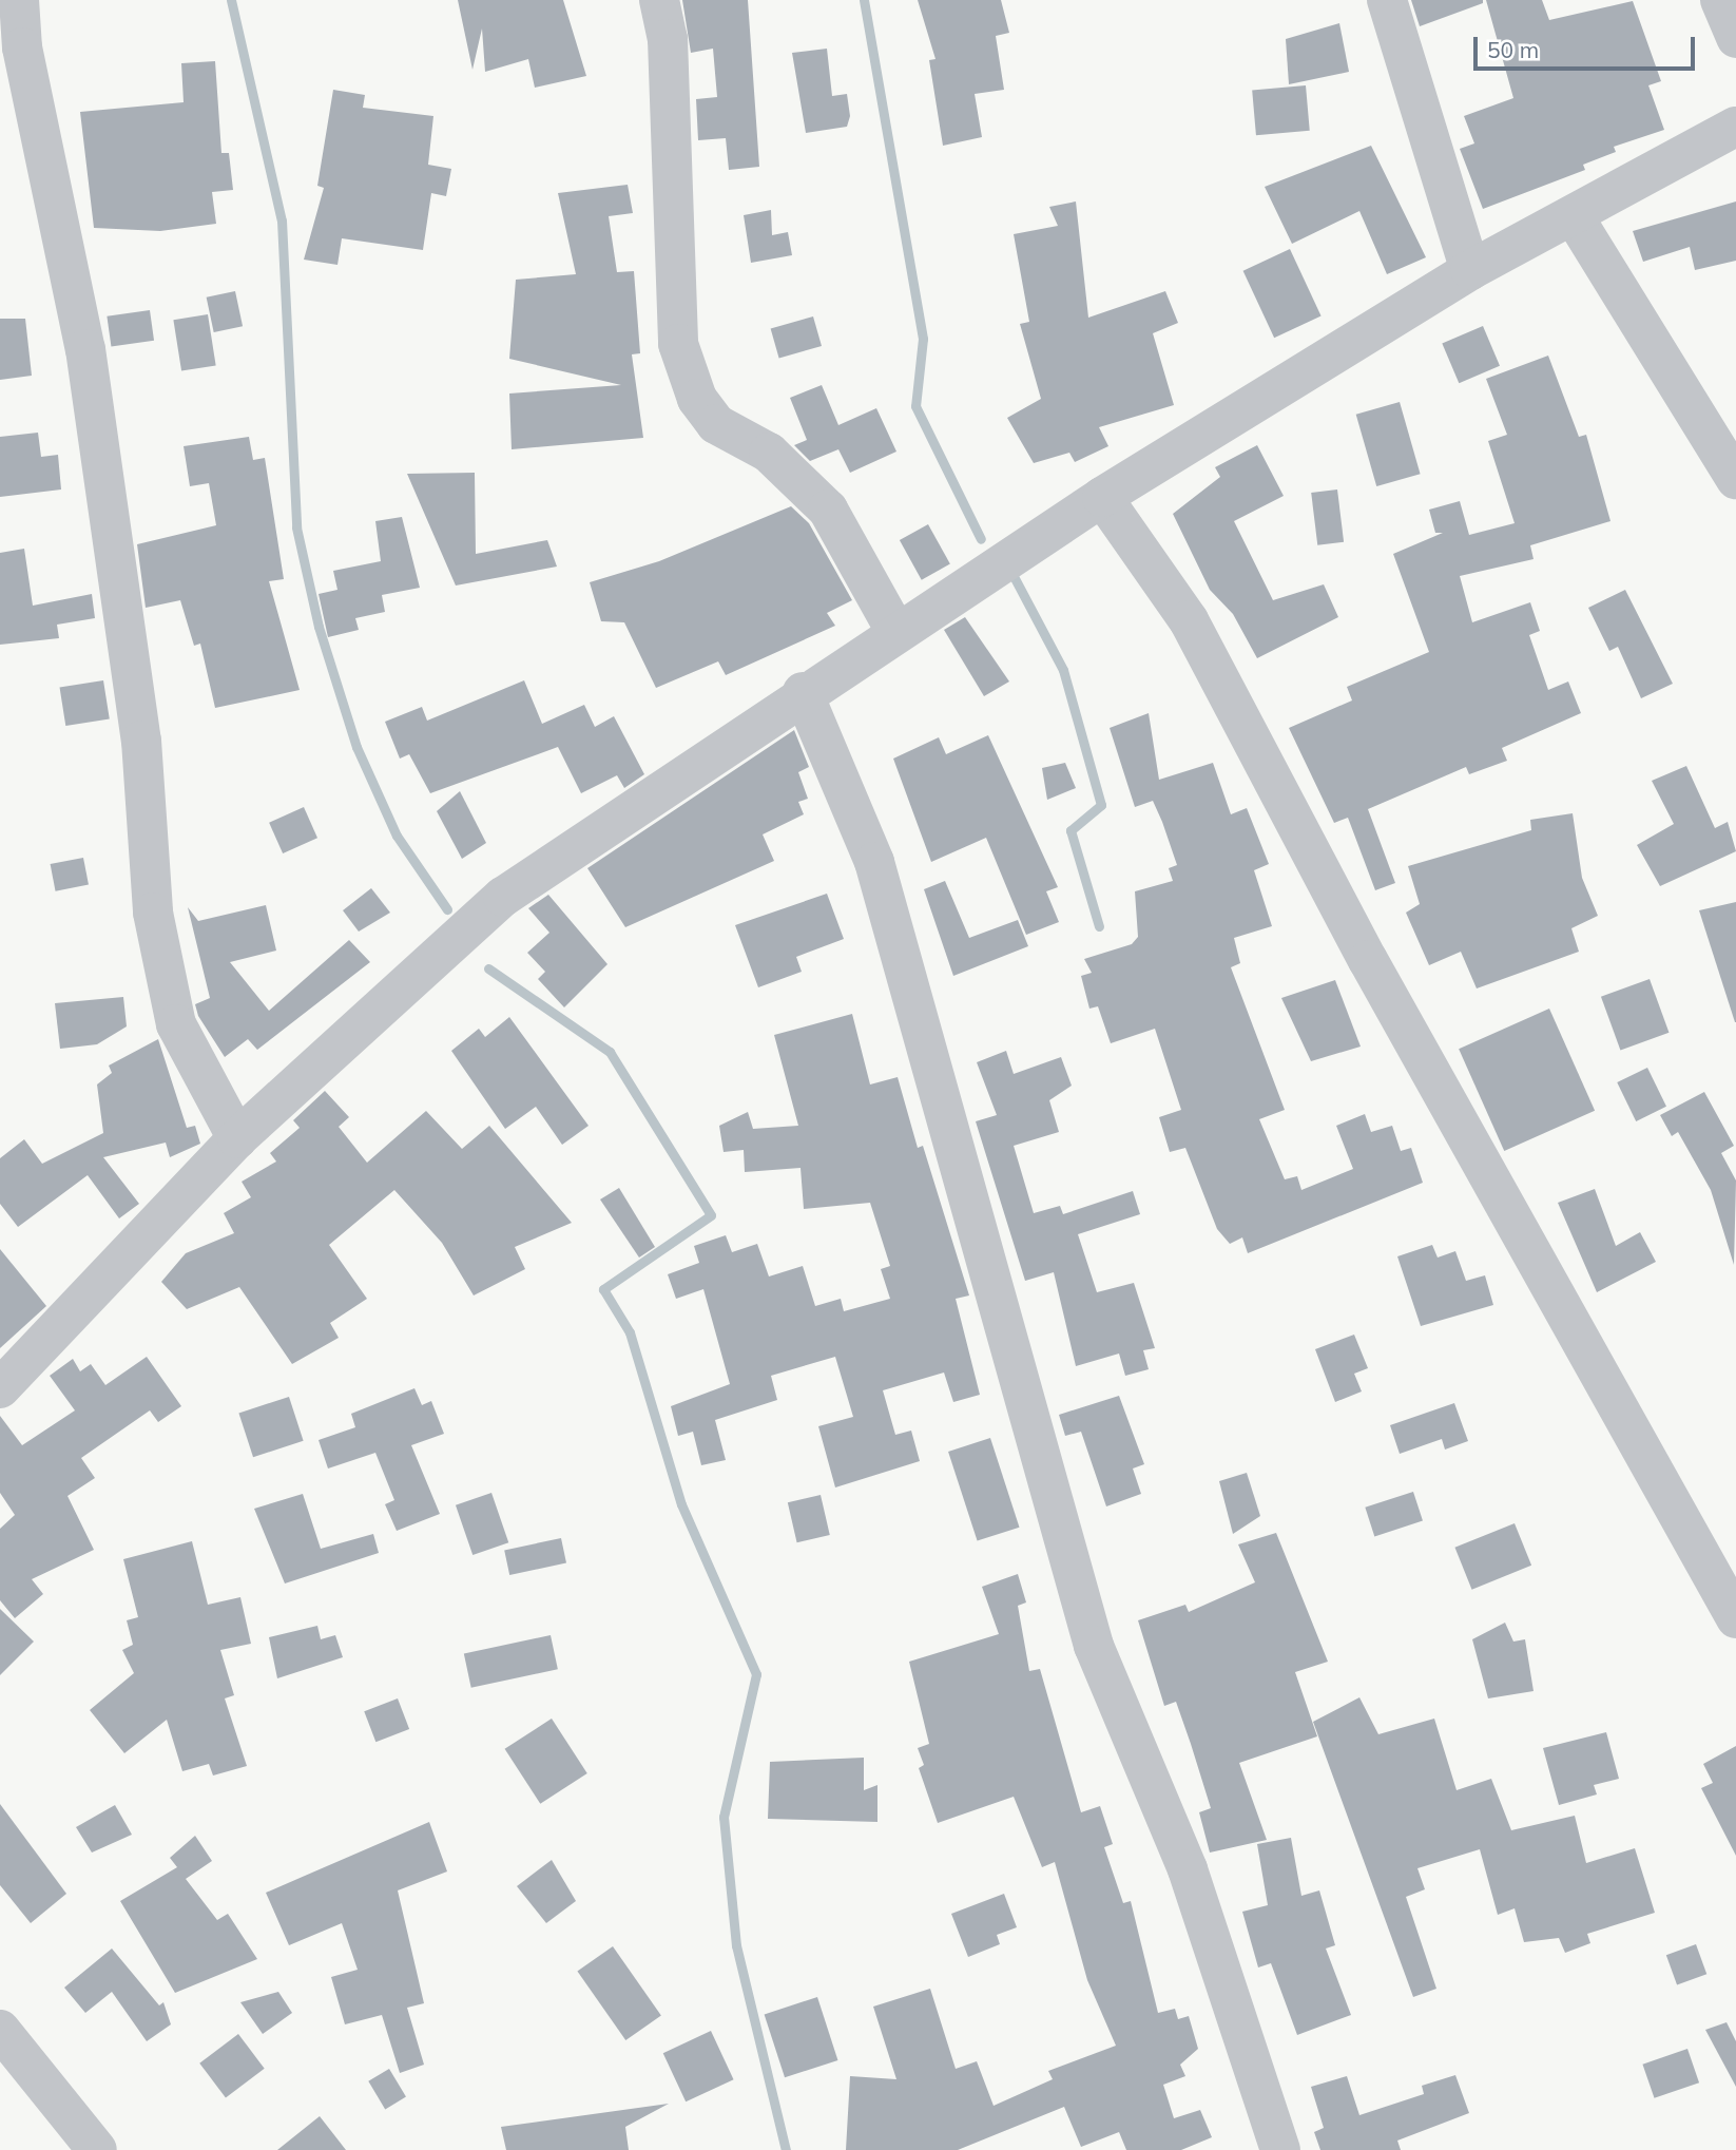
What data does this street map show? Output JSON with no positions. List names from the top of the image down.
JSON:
{
  "scale_bar": "50 m"
}
